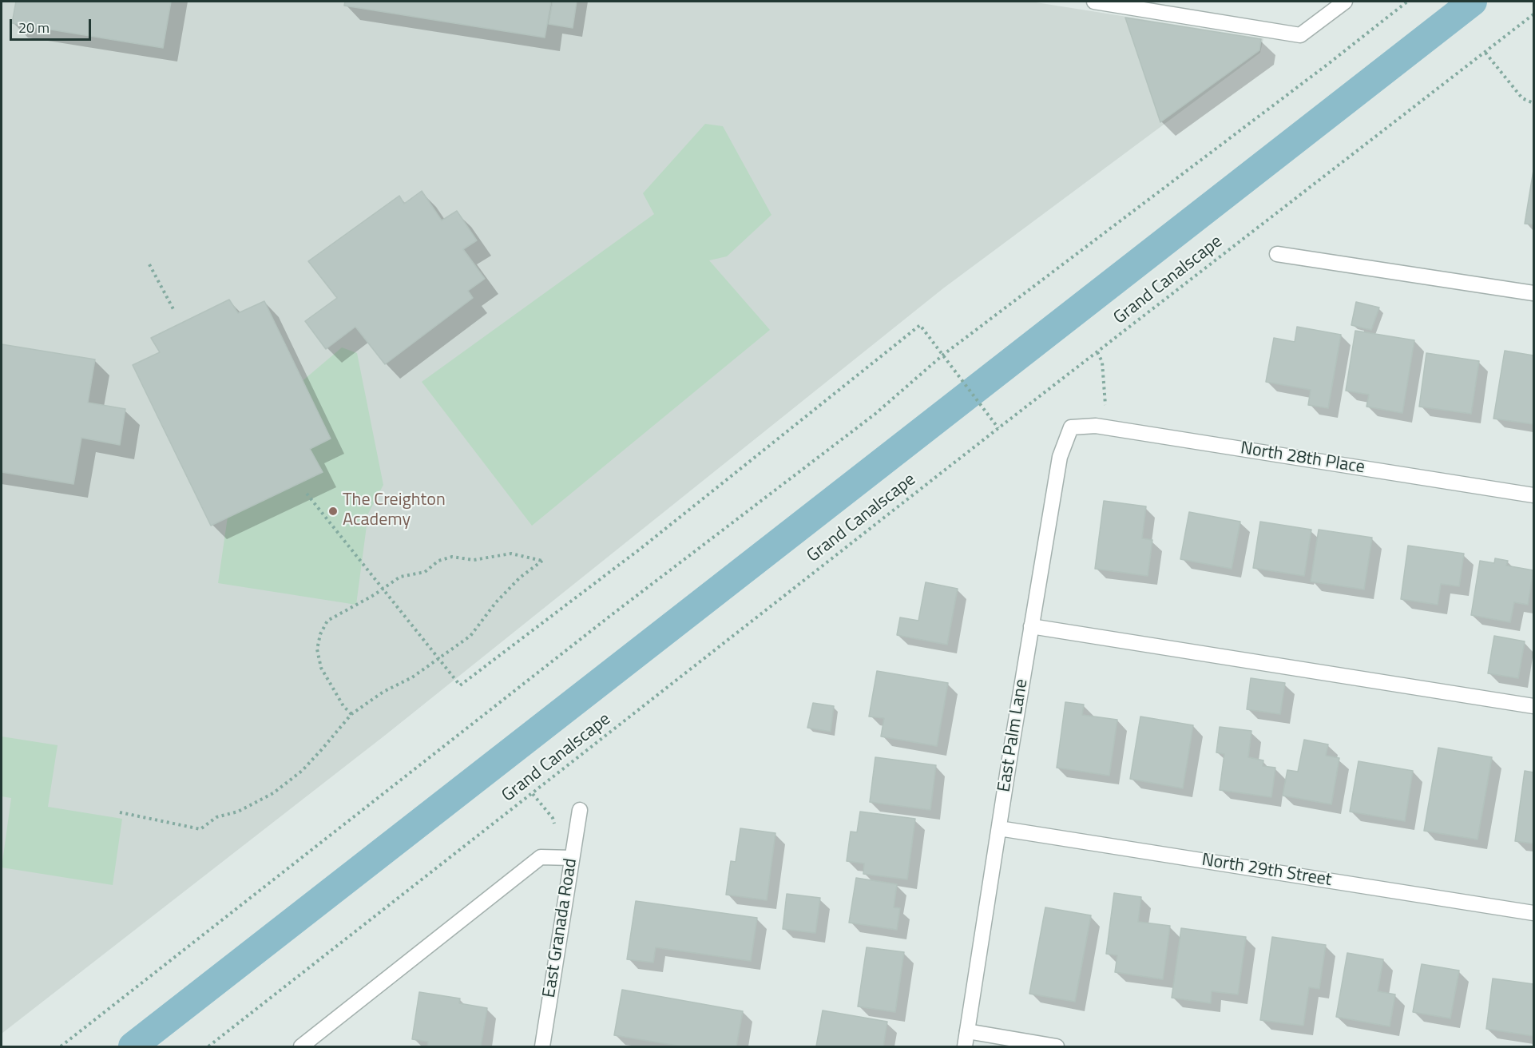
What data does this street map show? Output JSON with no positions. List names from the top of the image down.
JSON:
{
  "streets": {
    "street": [
      "North 28th Place",
      "East Palm Lane",
      "North 29th Street",
      "East Granada Road"
    ],
    "path": ["Grand Canalscape"]
  },
  "crossings": [
    ["North 28th Place", "East Palm Lane"],
    ["East Palm Lane", "North 29th Street"]
  ],
  "places": ["The Creighton Academy"],
  "scale_bar": "20 m"
}
